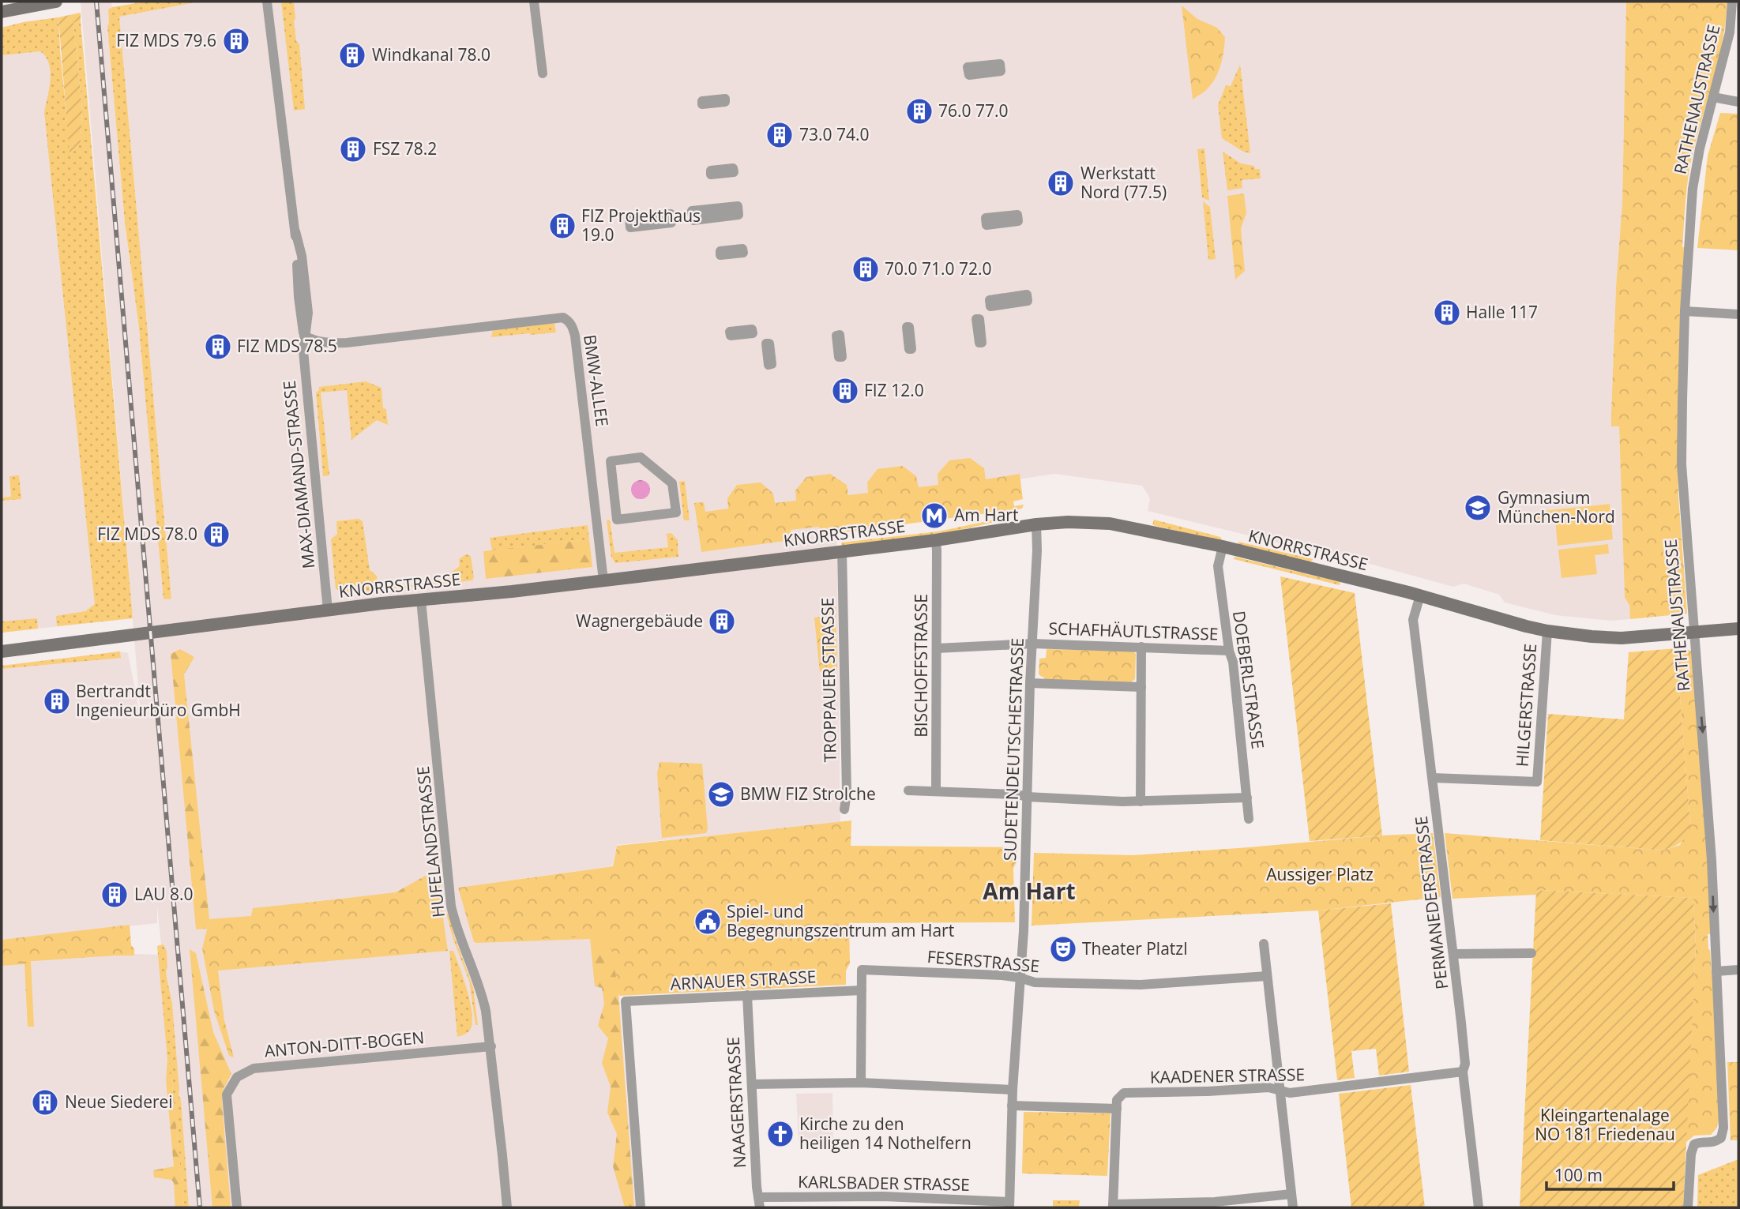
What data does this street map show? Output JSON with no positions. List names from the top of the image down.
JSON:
{
  "streets": {
    "street": [
      "RATHENAUSTRASSE",
      "BMW-ALLEE",
      "MAX-DIAMAND-STRASSE",
      "KNORRSTRASSE",
      "SCHAFHÄUTLSTRASSE",
      "BISCHOFFSTRASSE",
      "TROPPAUER STRASSE",
      "DOEBERLSTRASSE",
      "HILGERSTRASSE",
      "SUDETENDEUTSCHESTRASSE",
      "HUFELANDSTRASSE",
      "PERMANEDERSTRASSE",
      "FESERSTRASSE",
      "ARNAUER STRASSE",
      "ANTON-DITT-BOGEN",
      "KAADENER STRASSE",
      "NAAGERSTRASSE",
      "KARLSBADER STRASSE"
    ]
  },
  "crossings": [
    ["RATHENAUSTRASSE", "KNORRSTRASSE"],
    ["BMW-ALLEE", "MAX-DIAMAND-STRASSE"],
    ["BMW-ALLEE", "KNORRSTRASSE"],
    ["MAX-DIAMAND-STRASSE", "KNORRSTRASSE"],
    ["KNORRSTRASSE", "BISCHOFFSTRASSE"],
    ["KNORRSTRASSE", "TROPPAUER STRASSE"],
    ["KNORRSTRASSE", "DOEBERLSTRASSE"],
    ["KNORRSTRASSE", "HILGERSTRASSE"],
    ["KNORRSTRASSE", "SUDETENDEUTSCHESTRASSE"],
    ["KNORRSTRASSE", "HUFELANDSTRASSE"],
    ["KNORRSTRASSE", "PERMANEDERSTRASSE"],
    ["SCHAFHÄUTLSTRASSE", "BISCHOFFSTRASSE"],
    ["SCHAFHÄUTLSTRASSE", "DOEBERLSTRASSE"],
    ["SCHAFHÄUTLSTRASSE", "SUDETENDEUTSCHESTRASSE"],
    ["HILGERSTRASSE", "PERMANEDERSTRASSE"],
    ["SUDETENDEUTSCHESTRASSE", "FESERSTRASSE"],
    ["SUDETENDEUTSCHESTRASSE", "KARLSBADER STRASSE"],
    ["HUFELANDSTRASSE", "ANTON-DITT-BOGEN"],
    ["PERMANEDERSTRASSE", "KAADENER STRASSE"],
    ["FESERSTRASSE", "ARNAUER STRASSE"],
    ["ARNAUER STRASSE", "NAAGERSTRASSE"],
    ["NAAGERSTRASSE", "KARLSBADER STRASSE"]
  ],
  "districts": ["Am Hart"],
  "parks": ["Aussiger Platz", "Kleingartenalage NO 181 Friedenau"],
  "places": {
    "building": [
      "FIZ MDS 79.6",
      "Windkanal 78.0",
      "76.0 77.0",
      "73.0 74.0",
      "FSZ 78.2",
      "Werkstatt Nord (77.5)",
      "FIZ Projekthaus 19.0",
      "70.0 71.0 72.0",
      "Halle 117",
      "FIZ MDS 78.5",
      "FIZ 12.0",
      "FIZ MDS 78.0",
      "Wagnergebäude",
      "Bertrandt Ingenieurbüro GmbH",
      "LAU 8.0",
      "Neue Siederei"
    ],
    "school or university": ["Gymnasium München-Nord", "BMW FIZ Strolche"],
    "metro station": ["Am Hart"],
    "public building": ["Spiel- und Begegnungszentrum am Hart"],
    "theatre": ["Theater Platzl"],
    "church": ["Kirche zu den heiligen 14 Nothelfern"]
  },
  "scale_bar": "100 m"
}
